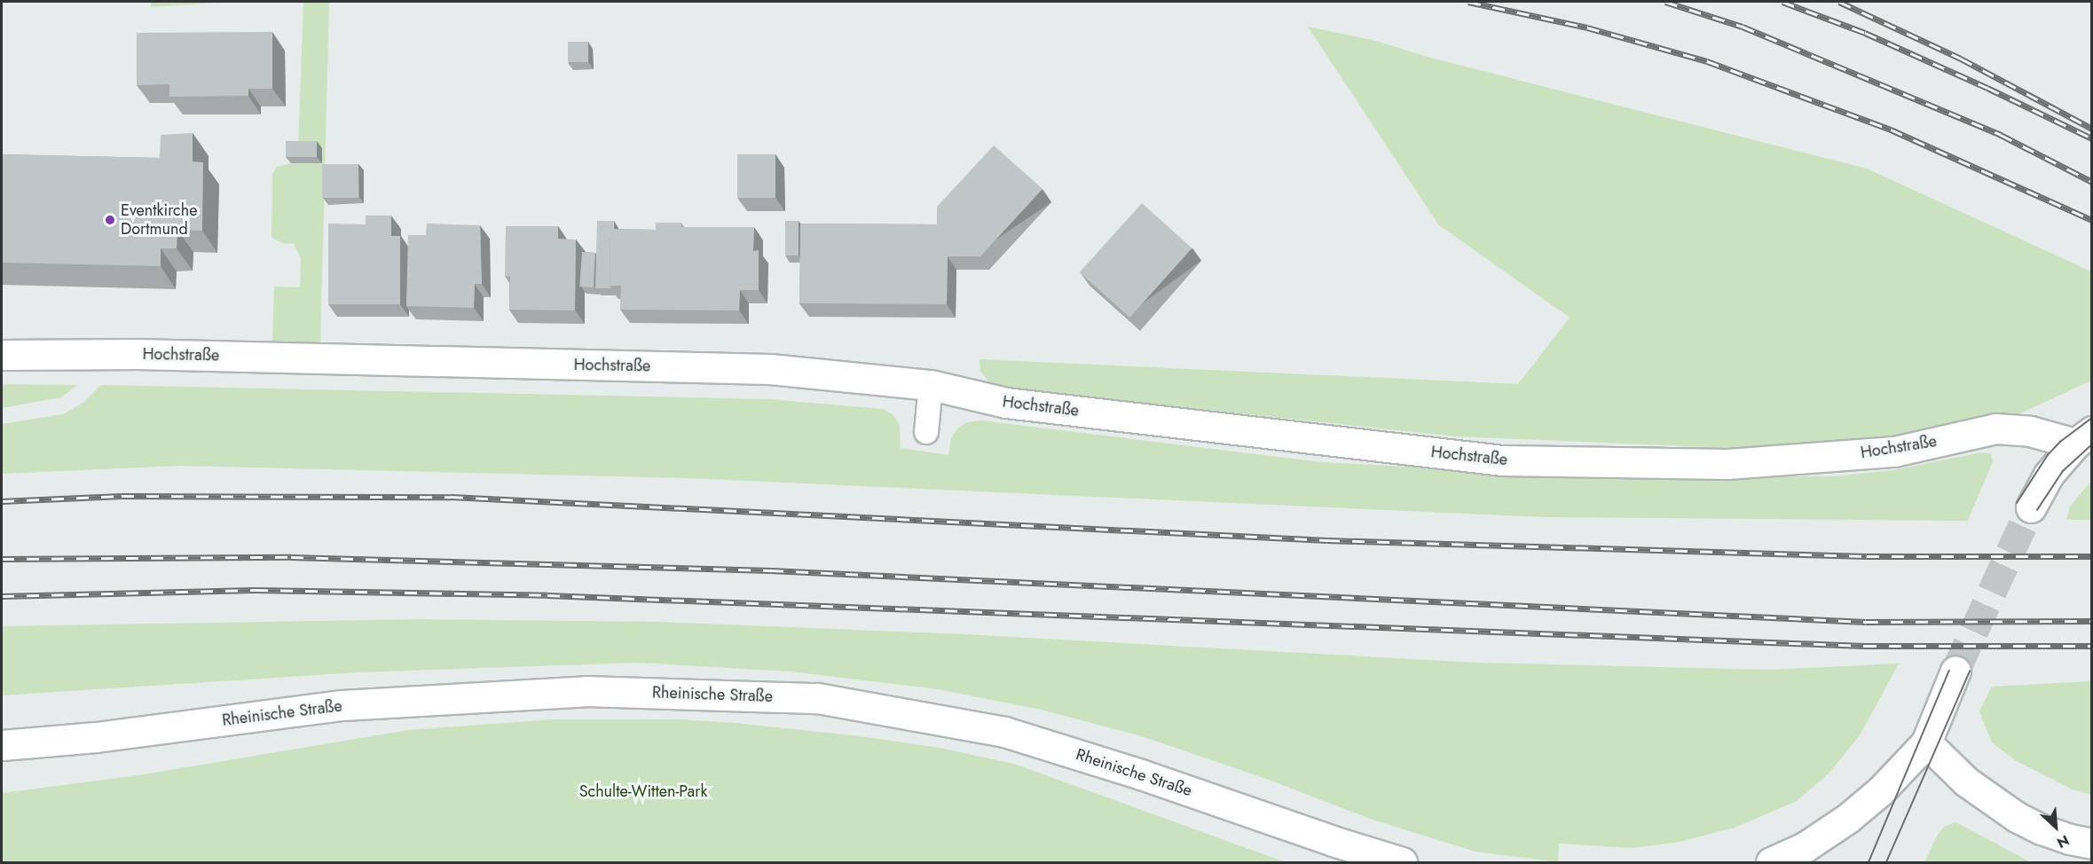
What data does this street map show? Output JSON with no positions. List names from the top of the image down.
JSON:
{
  "streets": {
    "street": ["Hochstraße", "Rheinische Straße"]
  },
  "parks": ["Schulte-Witten-Park"],
  "places": ["Eventkirche Dortmund"],
  "north": "bottom right"
}
